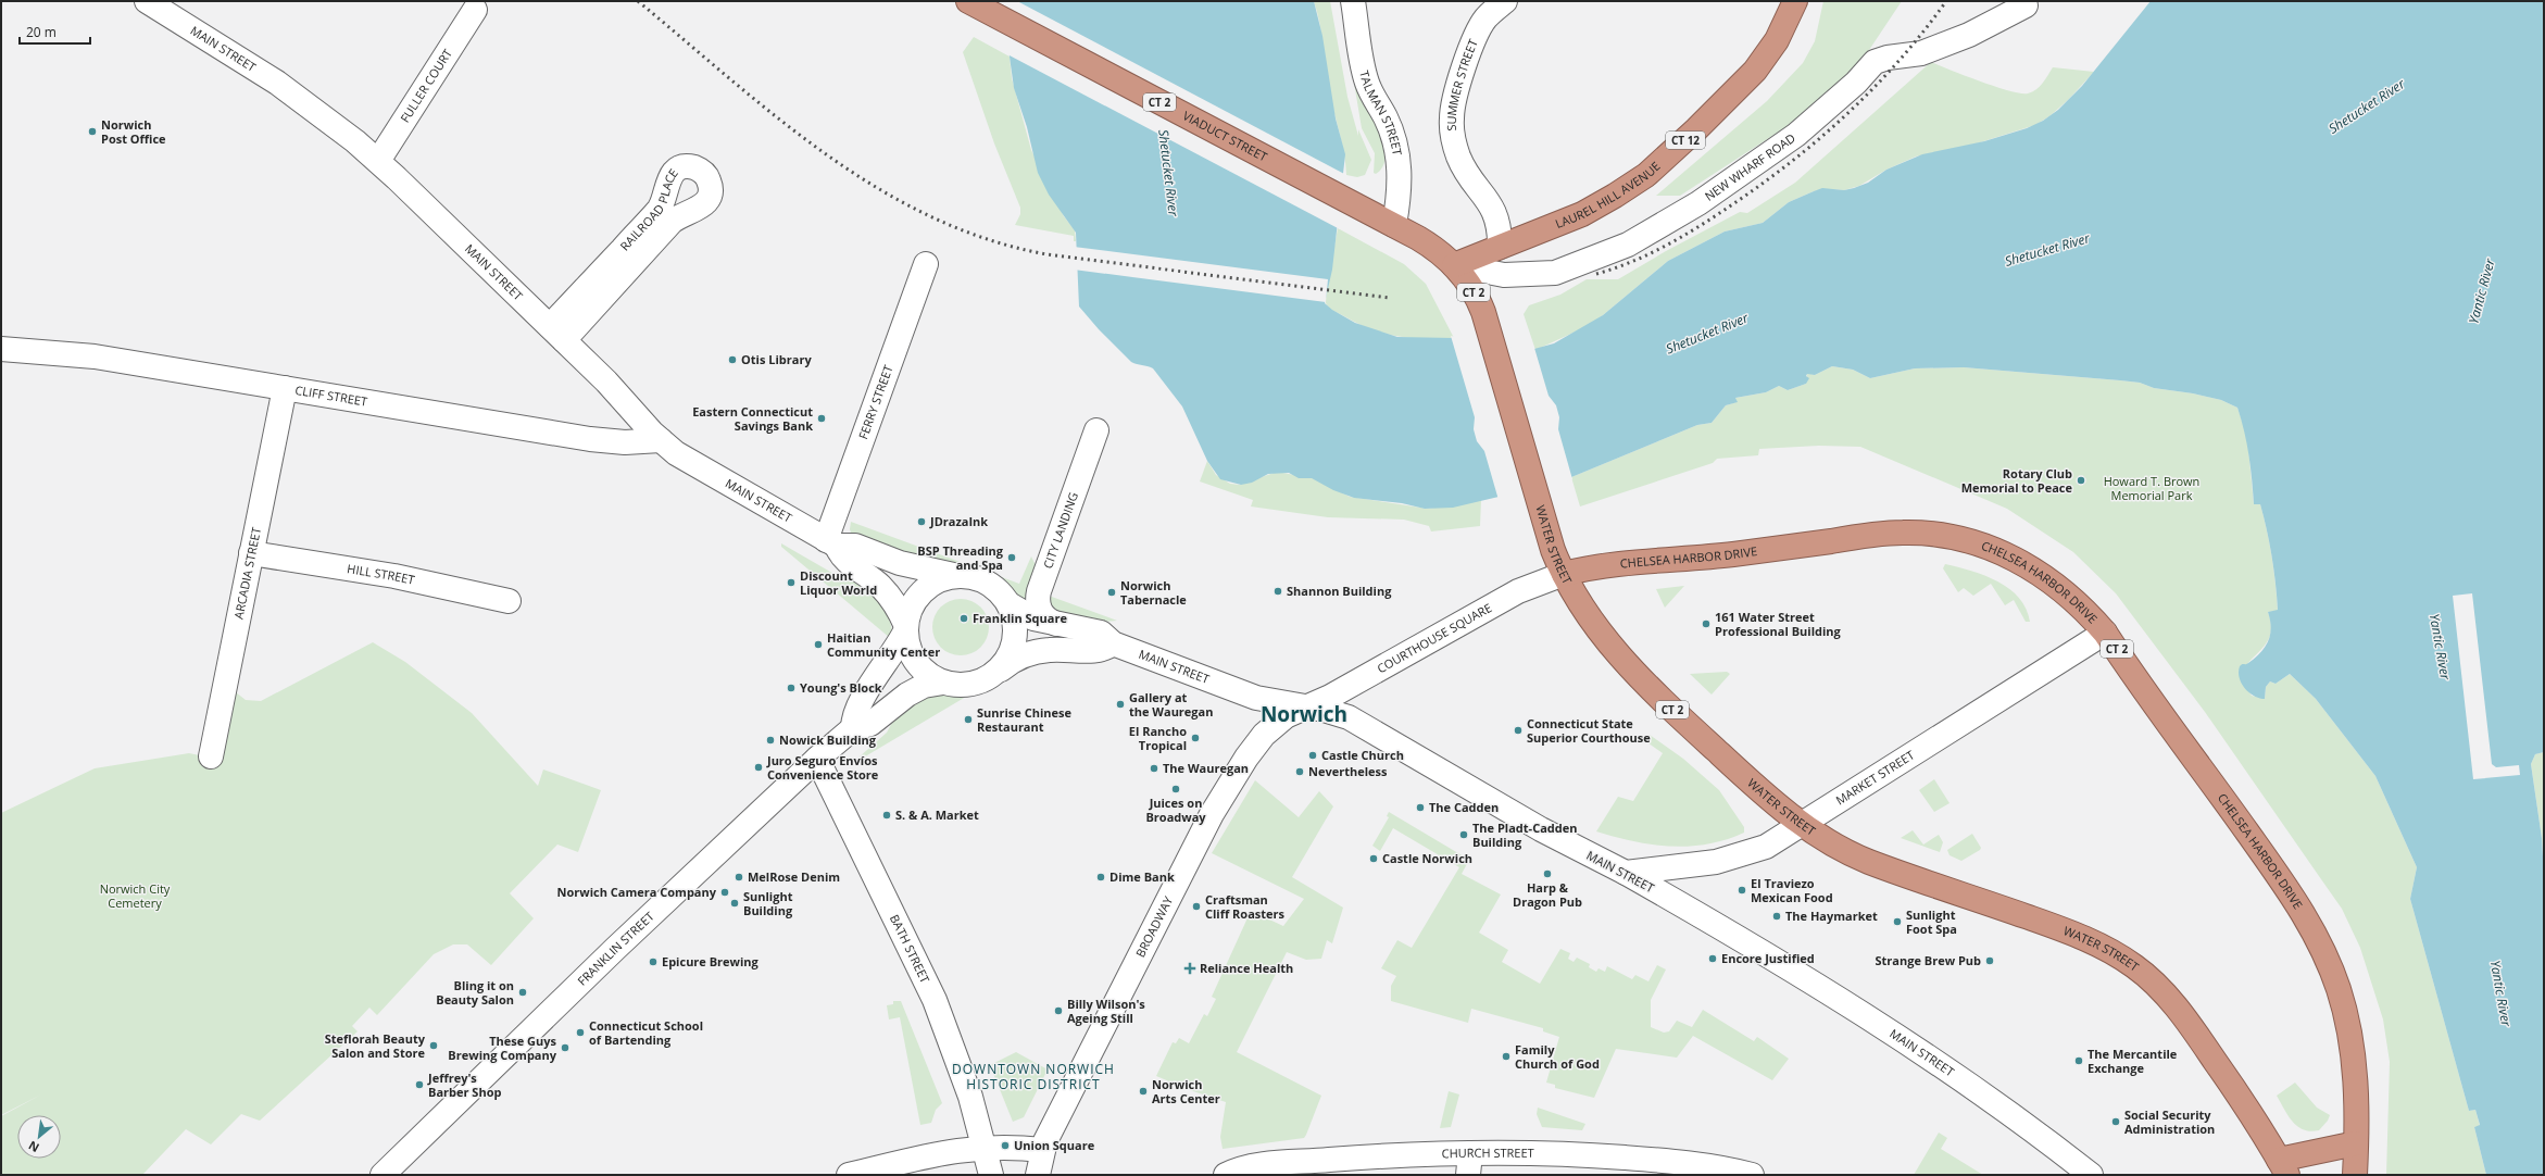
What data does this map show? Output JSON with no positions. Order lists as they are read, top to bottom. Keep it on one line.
{"streets":{"highway":["CT 2","VIADUCT STREET","CT 12","LAUREL HILL AVENUE","WATER STREET","CHELSEA HARBOR DRIVE"],"street":["MAIN STREET","FULLER COURT","SUMMER STREET","TALMAN STREET","NEW WHARF ROAD","RAILROAD PLACE","CLIFF STREET","FERRY STREET","CITY LANDING","ARCADIA STREET","HILL STREET","COURTHOUSE SQUARE","MARKET STREET","BROADWAY","FRANKLIN STREET","BATH STREET","CHURCH STREET"]},"crossings":[["MAIN STREET","FULLER COURT"],["MAIN STREET","RAILROAD PLACE"],["MAIN STREET","CLIFF STREET"],["MAIN STREET","FERRY STREET"],["MAIN STREET","CITY LANDING"],["MAIN STREET","COURTHOUSE SQUARE"],["MAIN STREET","MARKET STREET"],["MAIN STREET","BROADWAY"],["MAIN STREET","FRANKLIN STREET"],["SUMMER STREET","LAUREL HILL AVENUE"],["TALMAN STREET","VIADUCT STREET"],["VIADUCT STREET","NEW WHARF ROAD"],["VIADUCT STREET","LAUREL HILL AVENUE"],["VIADUCT STREET","WATER STREET"],["NEW WHARF ROAD","LAUREL HILL AVENUE"],["NEW WHARF ROAD","WATER STREET"],["LAUREL HILL AVENUE","WATER STREET"],["CLIFF STREET","ARCADIA STREET"],["WATER STREET","CHELSEA HARBOR DRIVE"],["WATER STREET","COURTHOUSE SQUARE"],["WATER STREET","MARKET STREET"],["CHELSEA HARBOR DRIVE","COURTHOUSE SQUARE"],["CHELSEA HARBOR DRIVE","MARKET STREET"],["ARCADIA STREET","HILL STREET"],["COURTHOUSE SQUARE","BROADWAY"],["FRANKLIN STREET","BATH STREET"]],"districts":["Norwich","DOWNTOWN NORWICH HISTORIC DISTRICT"],"water":["Shetucket River","Yantic River"],"parks":["Howard T. Brown Memorial Park","Norwich City Cemetery"],"places":{"other":["Norwich Post Office","Otis Library","Eastern Connecticut Savings Bank","Rotary Club Memorial to Peace","JDrazaInk","BSP Threading and Spa","Discount Liquor World","Shannon Building","Norwich Tabernacle","Franklin Square","161 Water Street Professional Building","Haitian Community Center","Young's Block","Gallery at the Wauregan","Sunrise Chinese Restaurant","Connecticut State Superior Courthouse","El Rancho Tropical","Nowick Building","Castle Church","Juro Seguro Envíos Convenience Store","The Wauregan","Nevertheless","Juices on Broadway","The Cadden","S. & A. Market","The Pladt-Cadden Building","Castle Norwich","Harp & Dragon Pub","MelRose Denim","Dime Bank","El Traviezo Mexican Food","Norwich Camera Company","Sunlight Building","Craftsman Cliff Roasters","The Haymarket","Sunlight Foot Spa","Encore Justified","Strange Brew Pub","Epicure Brewing","Bling it on Beauty Salon","Billy Wilson's Ageing Still","Connecticut School of Bartending","Steflorah Beauty Salon and Store","These Guys Brewing Company","Family Church of God","The Mercantile Exchange","Jeffrey's Barber Shop","Norwich Arts Center","Social Security Administration","Union Square"],"health":["Reliance Health"]},"scale_bar":"20 m","north":"bottom left"}
